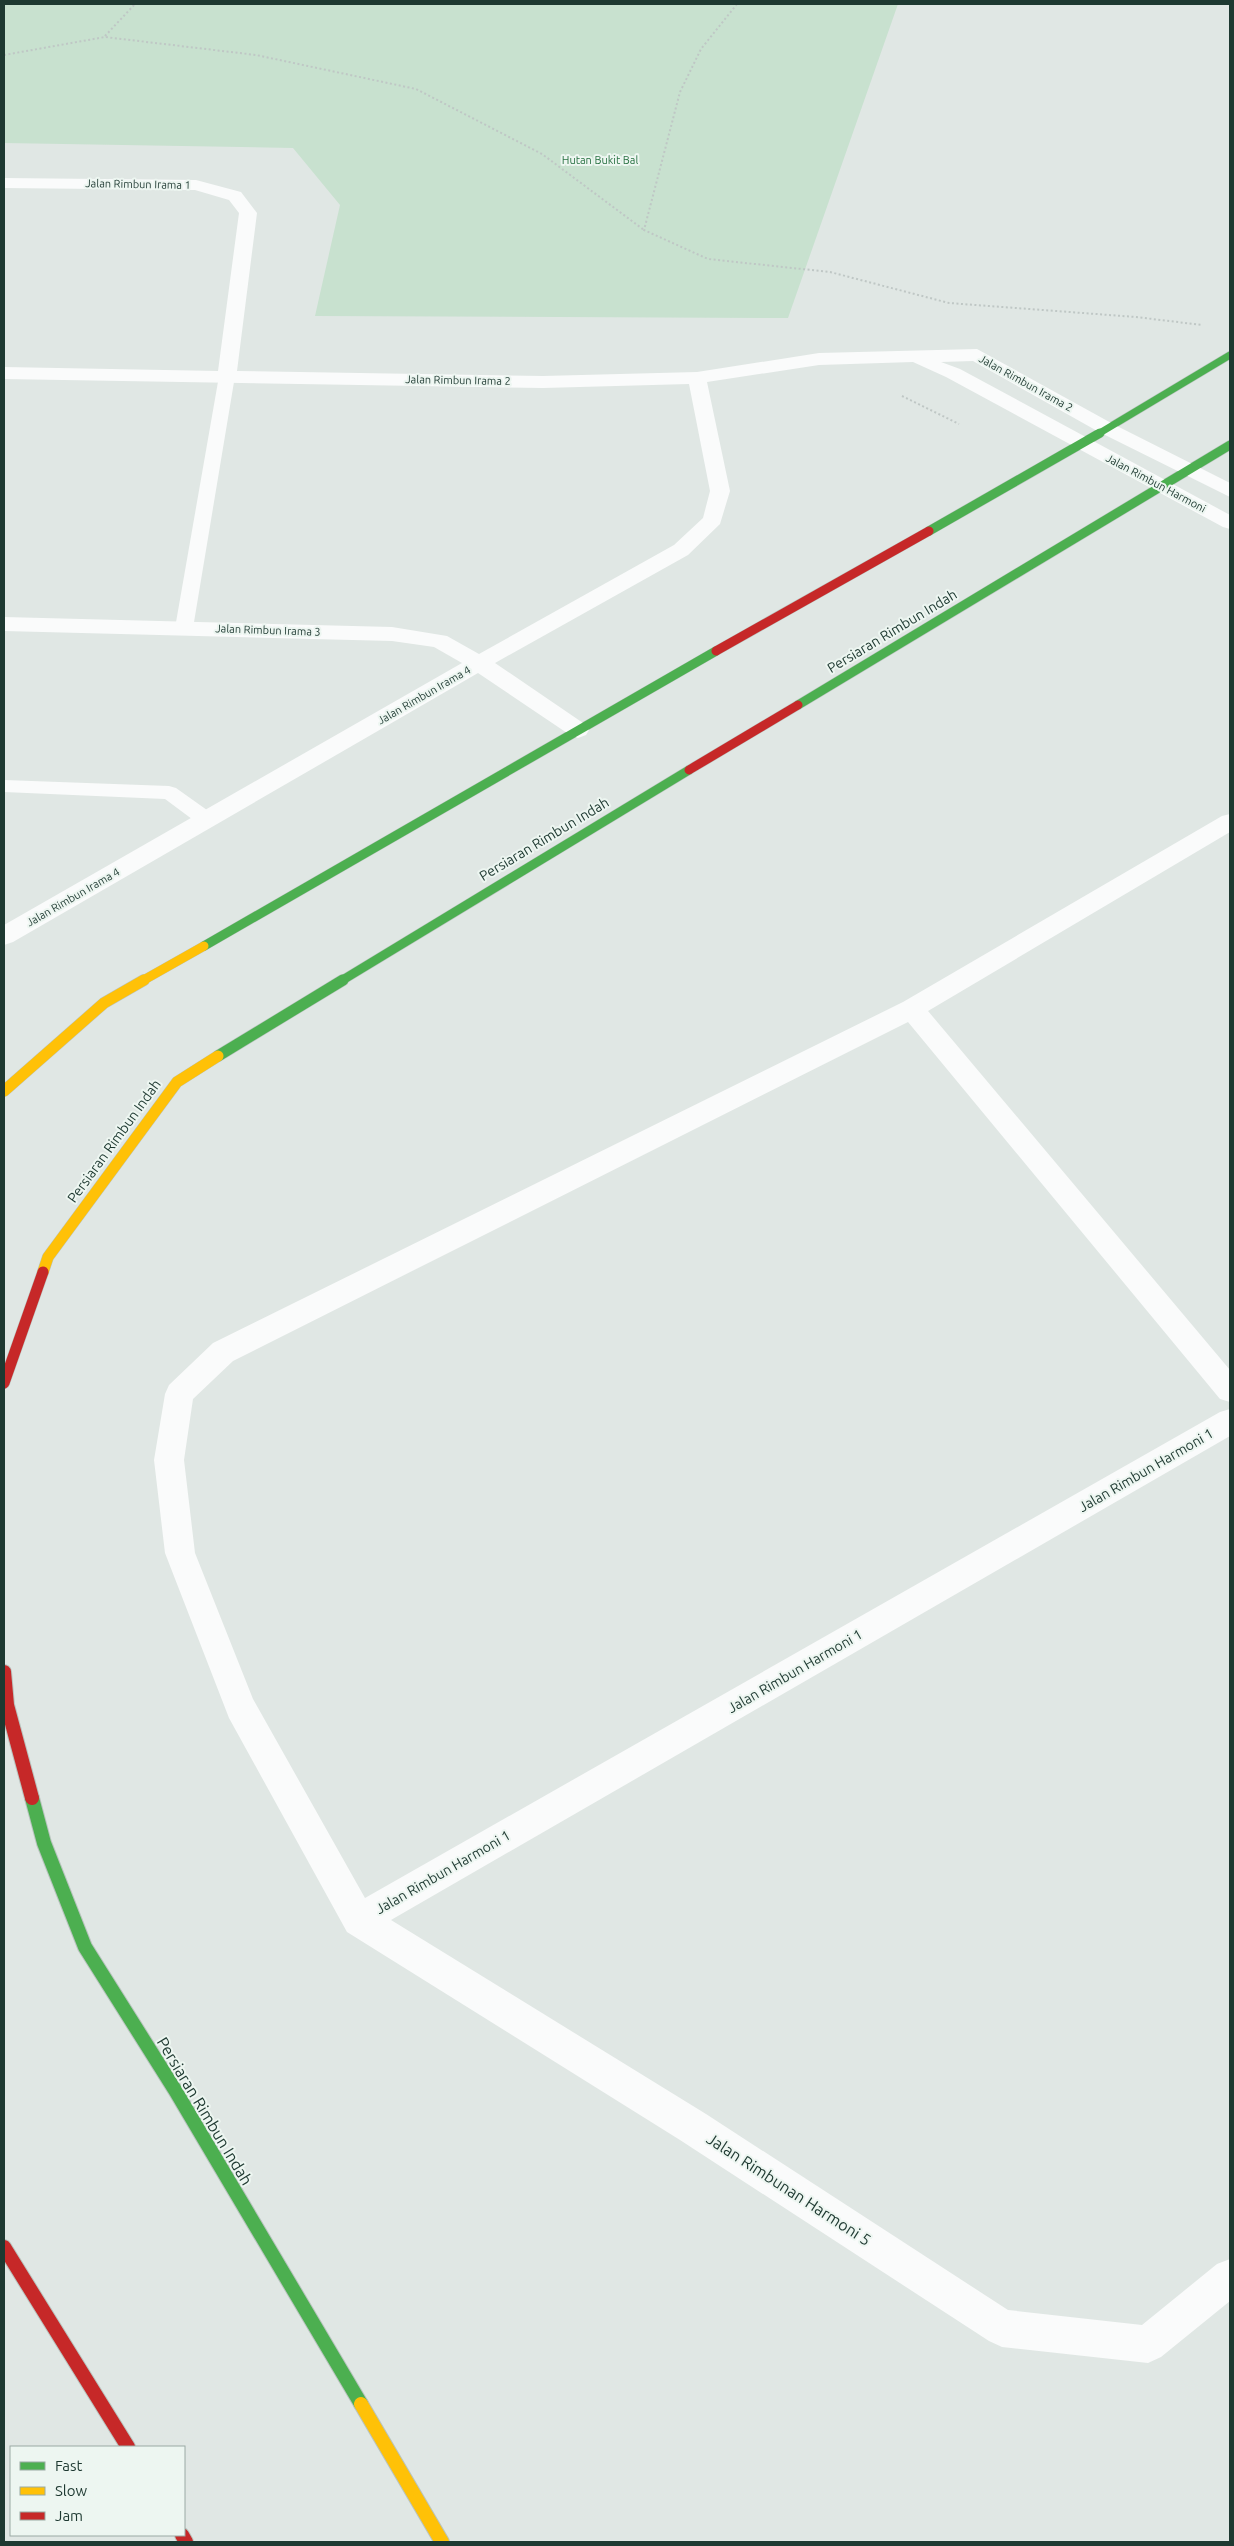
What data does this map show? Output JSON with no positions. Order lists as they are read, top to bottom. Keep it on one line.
{"streets":{"street":["Jalan Rimbun Irama 1","Jalan Rimbun Irama 2","Jalan Rimbun Harmoni","Jalan Rimbun Irama 3","Persiaran Rimbun Indah","Jalan Rimbun Irama 4","Jalan Rimbun Harmoni 1","Jalan Rimbunan Harmoni 5"]},"crossings":[["Jalan Rimbun Irama 1","Jalan Rimbun Irama 2"],["Jalan Rimbun Irama 2","Jalan Rimbun Harmoni"],["Jalan Rimbun Irama 2","Jalan Rimbun Irama 4"],["Jalan Rimbun Harmoni","Persiaran Rimbun Indah"],["Jalan Rimbun Irama 3","Jalan Rimbun Irama 4"],["Jalan Rimbun Harmoni 1","Jalan Rimbunan Harmoni 5"]],"parks":["Hutan Bukit Bal"],"legend":["Fast","Slow","Jam"]}
